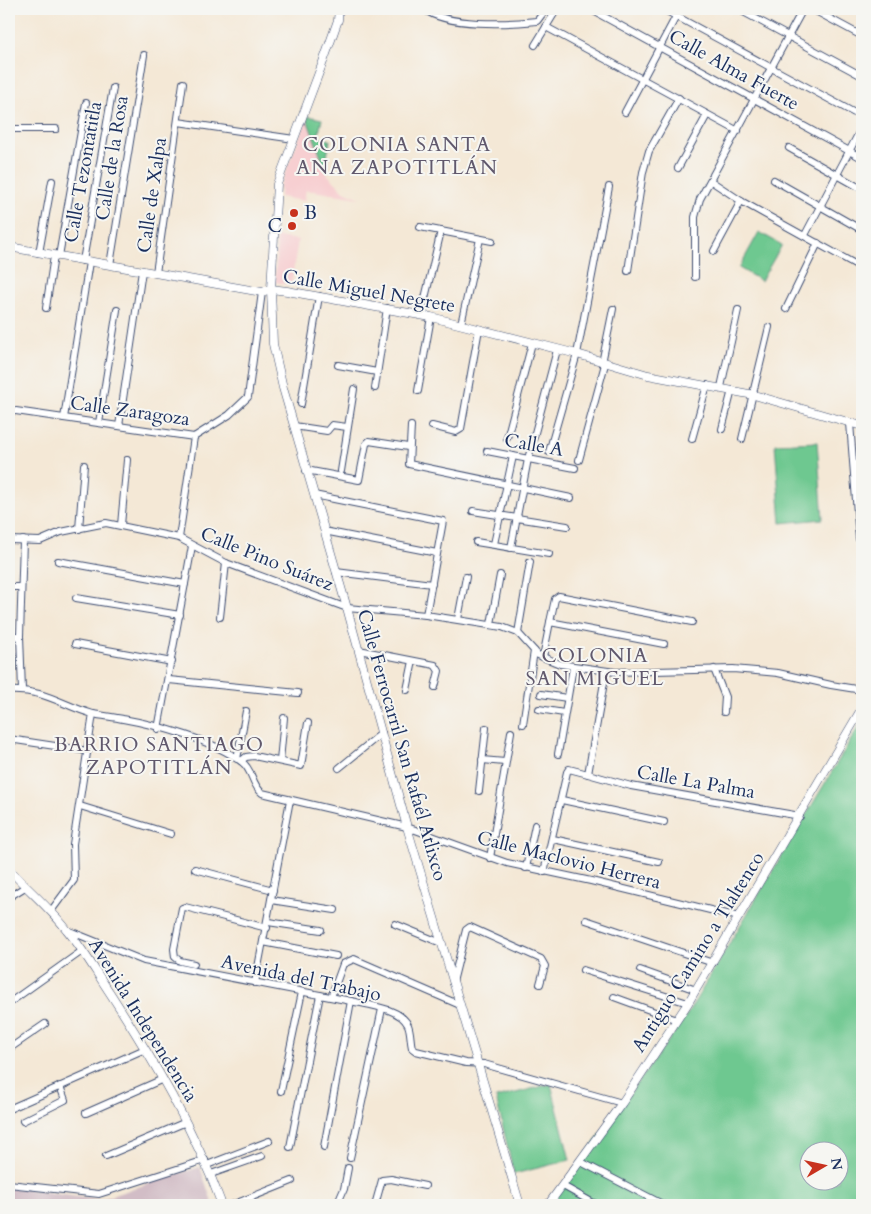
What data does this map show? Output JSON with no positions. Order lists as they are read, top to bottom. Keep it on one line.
{"streets":{"street":["Calle Alma Fuerte","Calle de la Rosa","Calle Tezontatitla","Calle de Xalpa","Calle Miguel Negrete","Calle Zaragoza","Calle A","Calle Pino Suárez","Calle Ferrocarril San Rafaél Atlixco","Calle La Palma","Calle Maclovio Herrera","Antiguo Camino a Tlaltenco","Avenida del Trabajo","Avenida Independencia"]},"crossings":[["Calle de la Rosa","Calle Miguel Negrete"],["Calle Tezontatitla","Calle Miguel Negrete"],["Calle Tezontatitla","Calle Zaragoza"],["Calle de Xalpa","Calle Miguel Negrete"],["Calle Miguel Negrete","Calle Zaragoza"],["Calle Miguel Negrete","Calle Ferrocarril San Rafaél Atlixco"],["Calle Pino Suárez","Calle Ferrocarril San Rafaél Atlixco"],["Calle Ferrocarril San Rafaél Atlixco","Calle Maclovio Herrera"],["Calle Ferrocarril San Rafaél Atlixco","Avenida del Trabajo"],["Calle La Palma","Antiguo Camino a Tlaltenco"],["Calle Maclovio Herrera","Antiguo Camino a Tlaltenco"],["Antiguo Camino a Tlaltenco","Avenida del Trabajo"],["Avenida del Trabajo","Avenida Independencia"]],"districts":["COLONIA SANTA ANA ZAPOTITLÁN","COLONIA SAN MIGUEL","BARRIO SANTIAGO ZAPOTITLÁN"],"places":["B","C"],"north":"right"}
